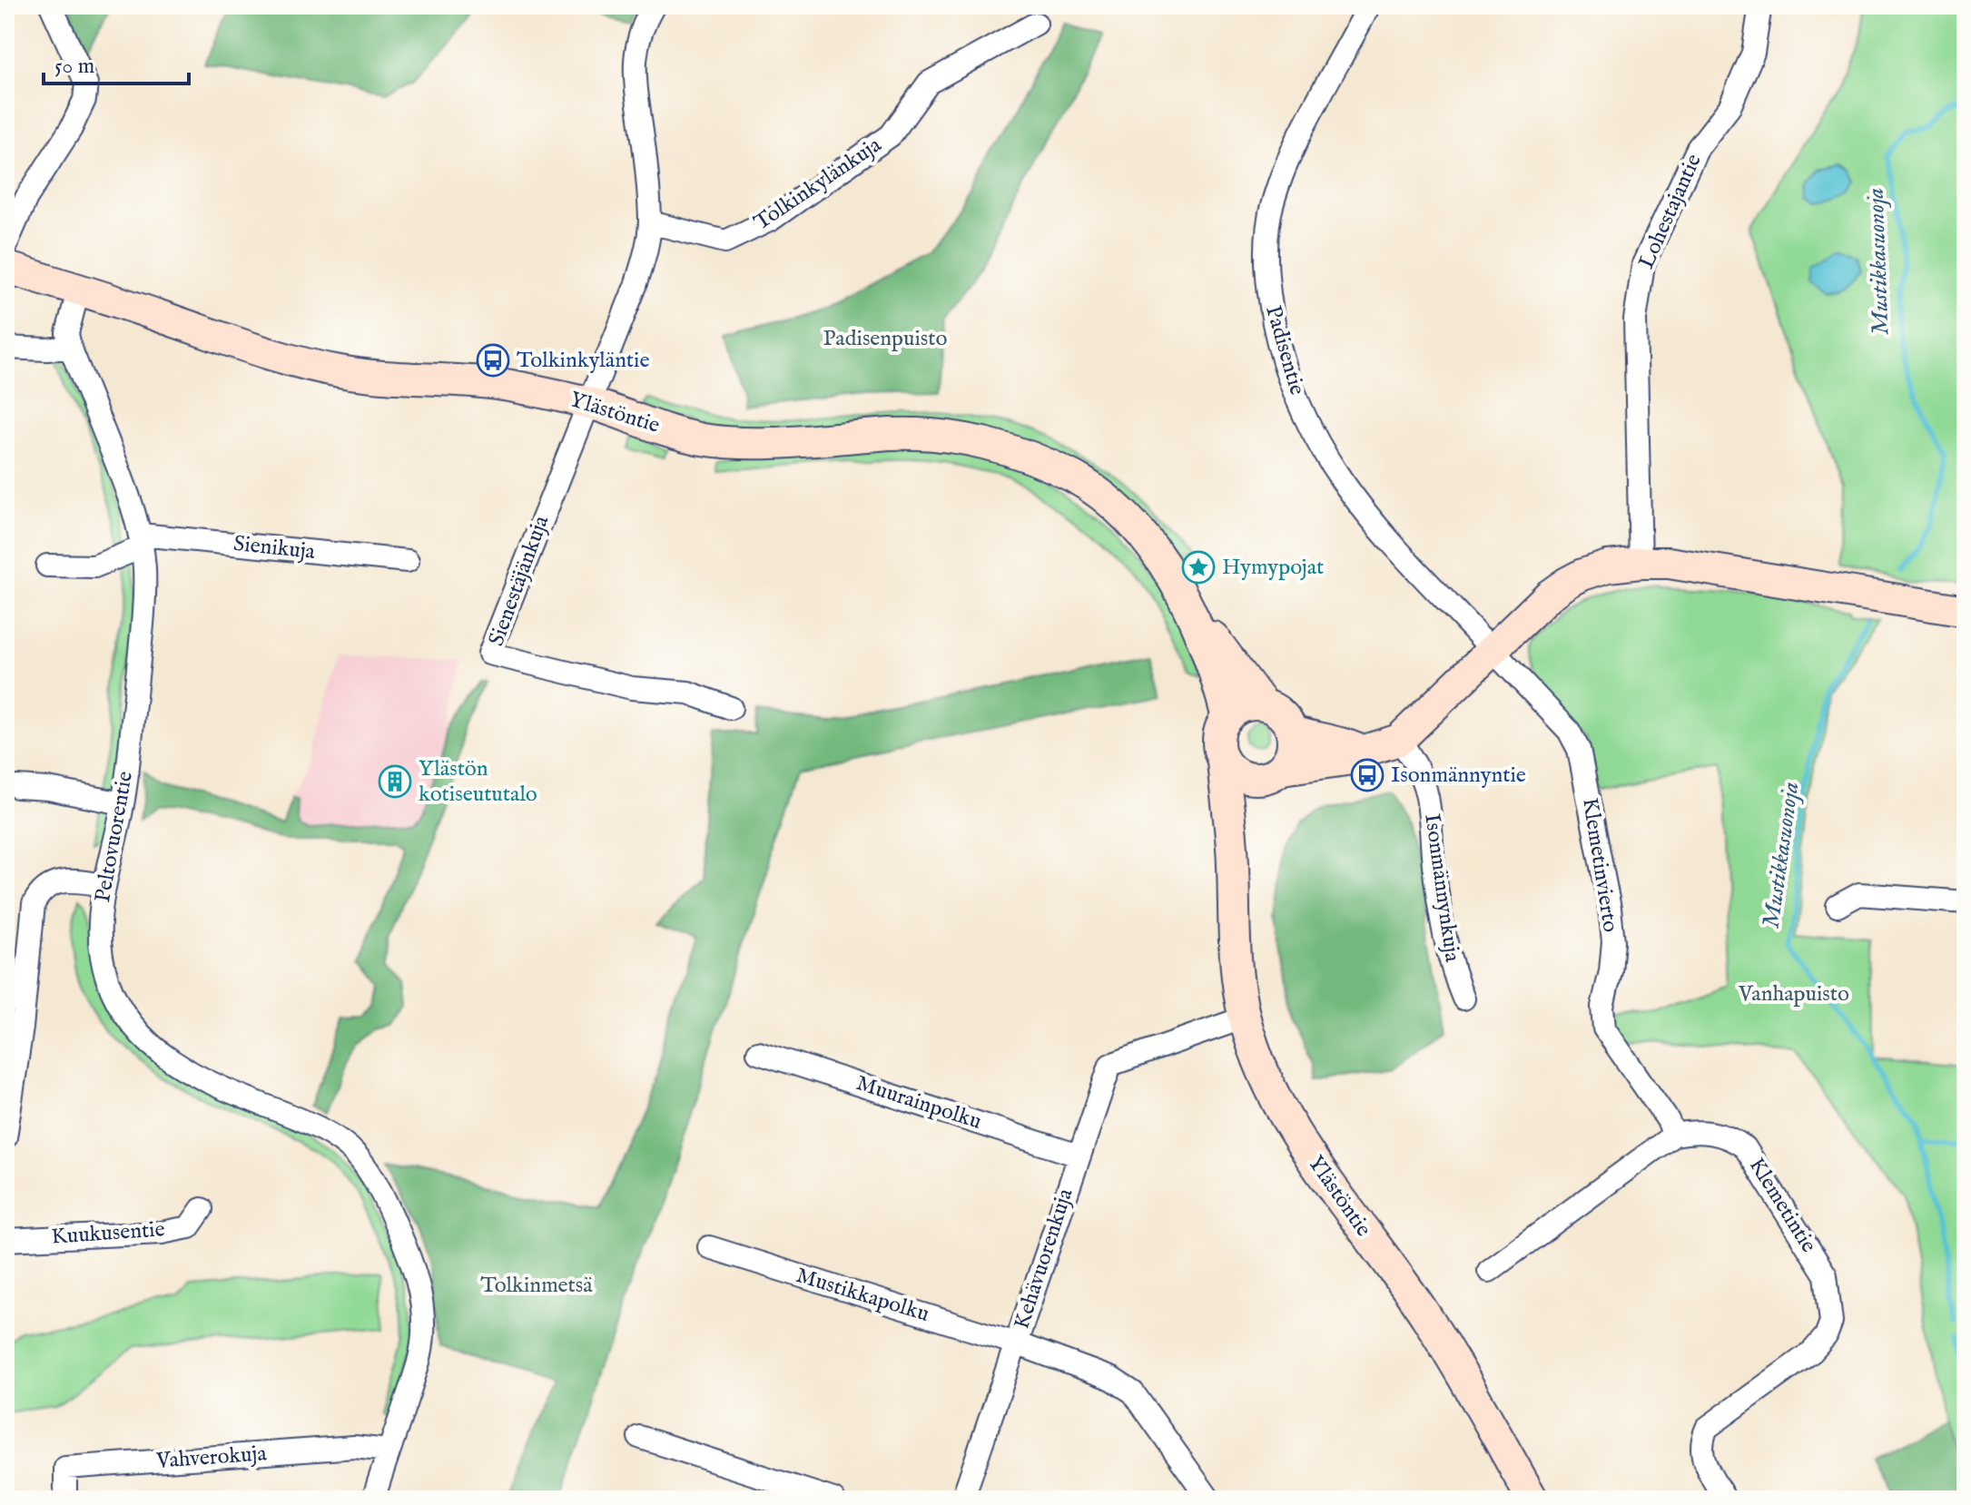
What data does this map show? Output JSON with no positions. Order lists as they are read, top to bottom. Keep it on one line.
{"streets":{"main road":["Ylästöntie"],"street":["Tolkinkylänkuja","Lohestajantie","Padisentie","Sienikuja","Sienestäjänkuja","Peltovuorentie","Klemetinvierto","Isonmännynkuja","Muurainpolku","Klemetintie","Kuukusentie","Kehävuorenkuja","Mustikkapolku","Vahverokuja"]},"crossings":[["Padisentie","Klemetinvierto"],["Ylästöntie","Sienestäjänkuja"],["Ylästöntie","Peltovuorentie"],["Ylästöntie","Kehävuorenkuja"],["Sienikuja","Peltovuorentie"],["Peltovuorentie","Vahverokuja"],["Klemetinvierto","Klemetintie"],["Muurainpolku","Kehävuorenkuja"],["Kehävuorenkuja","Mustikkapolku"]],"water":["Mustikkasuonoja"],"parks":["Padisenpuisto","Vanhapuisto","Tolkinmetsä"],"places":{"bus stop":["Tolkinkyläntie","Isonmännyntie"],"place":["Hymypojat"],"building":["Ylästön kotiseututalo"]},"scale_bar":"50 m"}
